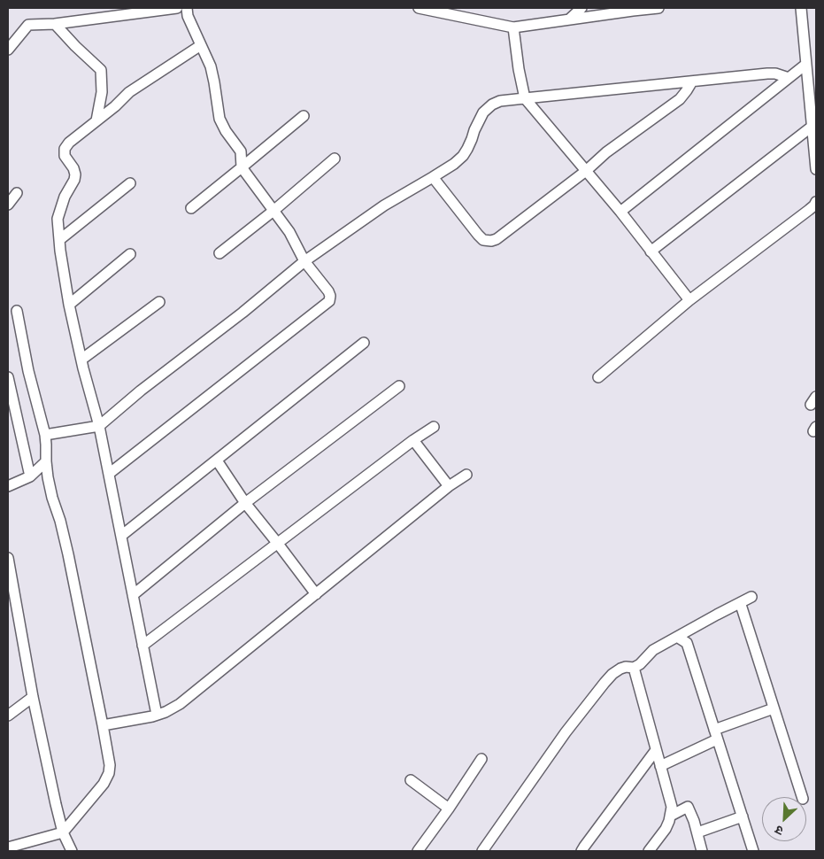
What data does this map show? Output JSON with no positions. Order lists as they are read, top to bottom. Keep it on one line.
{"north":"bottom left"}
